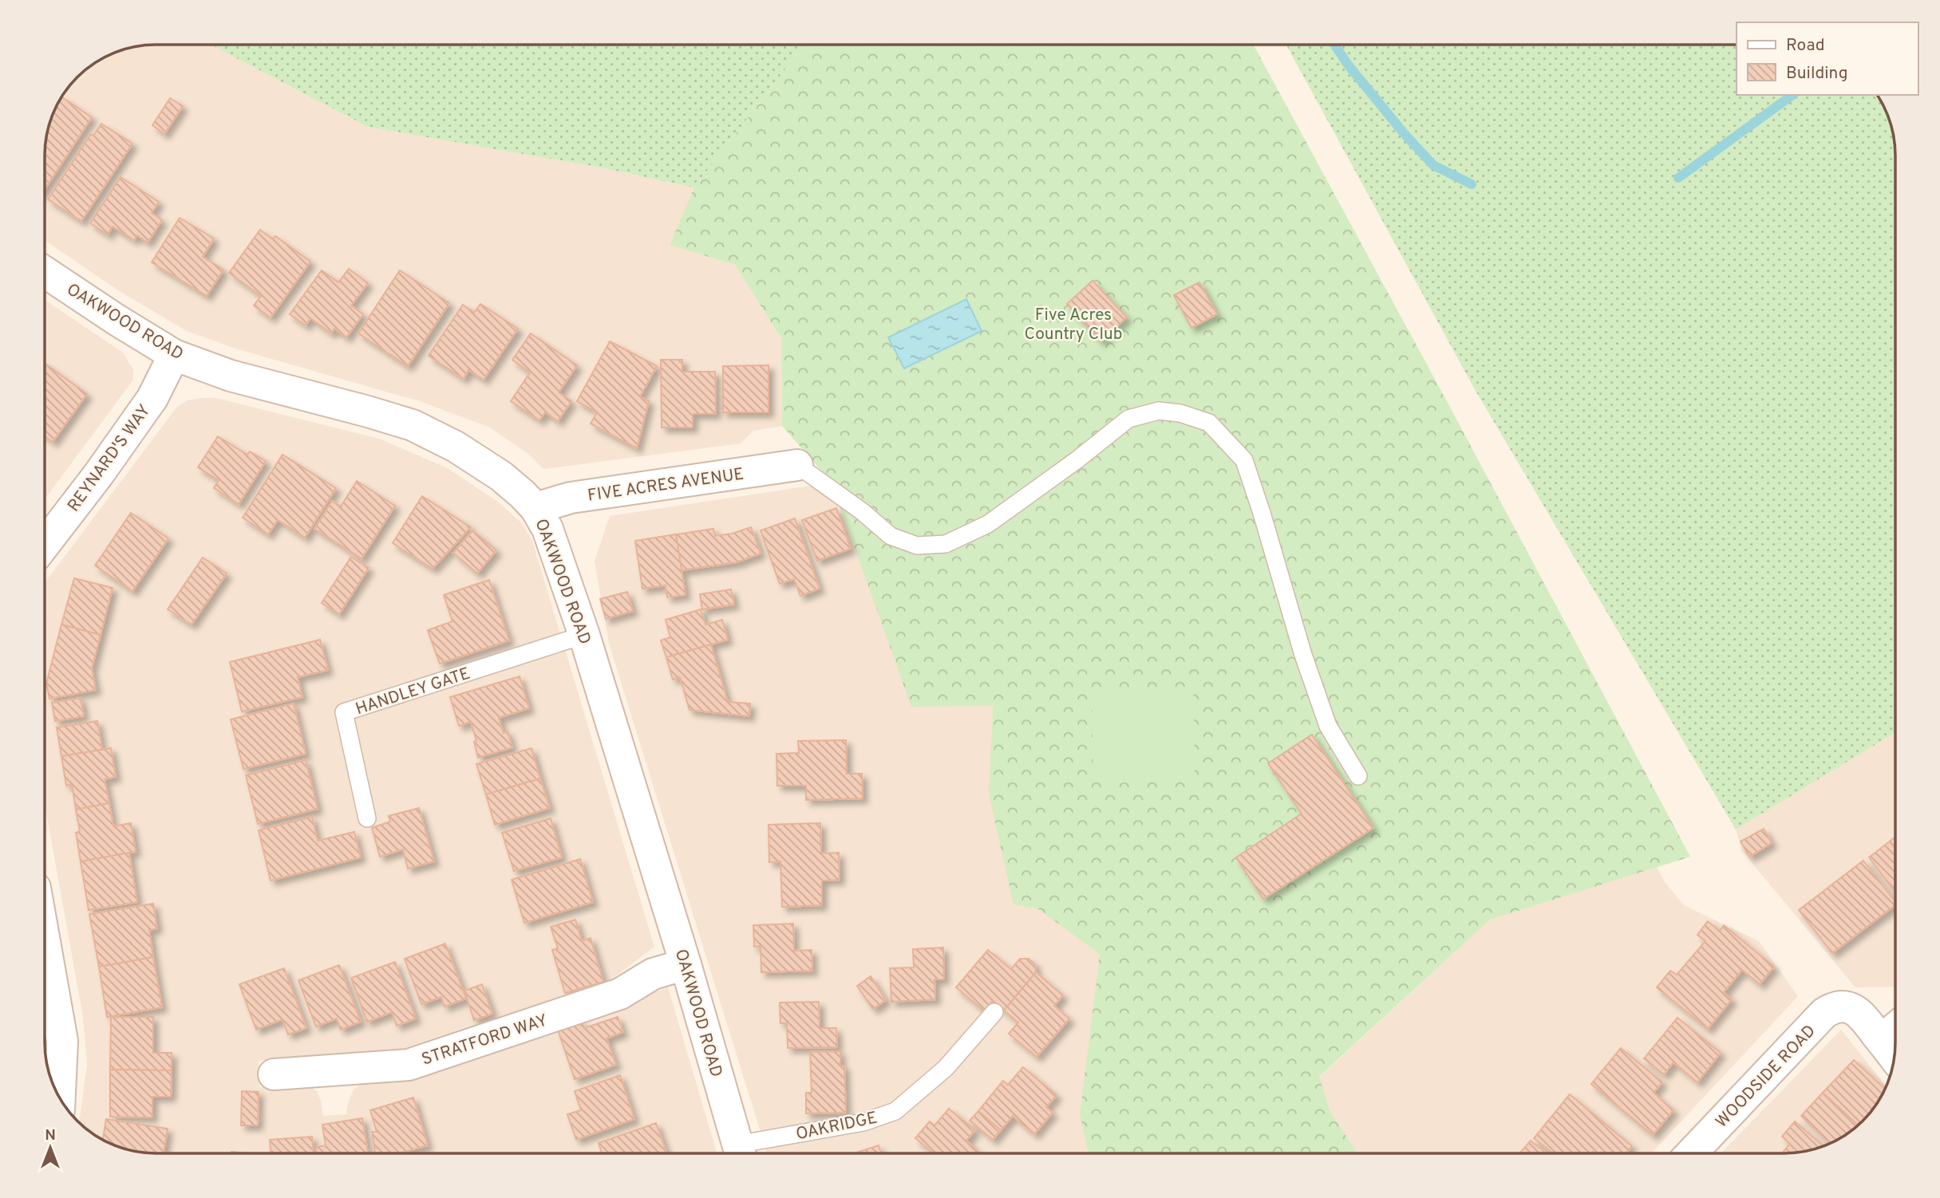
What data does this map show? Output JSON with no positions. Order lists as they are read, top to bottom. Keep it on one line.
{"streets":{"street":["OAKWOOD ROAD","REYNARD'S WAY","FIVE ACRES AVENUE","STRATFORD WAY","WOODSIDE ROAD"],"lane":["HANDLEY GATE","OAKRIDGE"]},"crossings":[["OAKWOOD ROAD","REYNARD'S WAY"],["OAKWOOD ROAD","FIVE ACRES AVENUE"],["OAKWOOD ROAD","HANDLEY GATE"],["OAKWOOD ROAD","STRATFORD WAY"]],"parks":["Five Acres Country Club"],"legend":["Road","Building"],"north":"top"}
